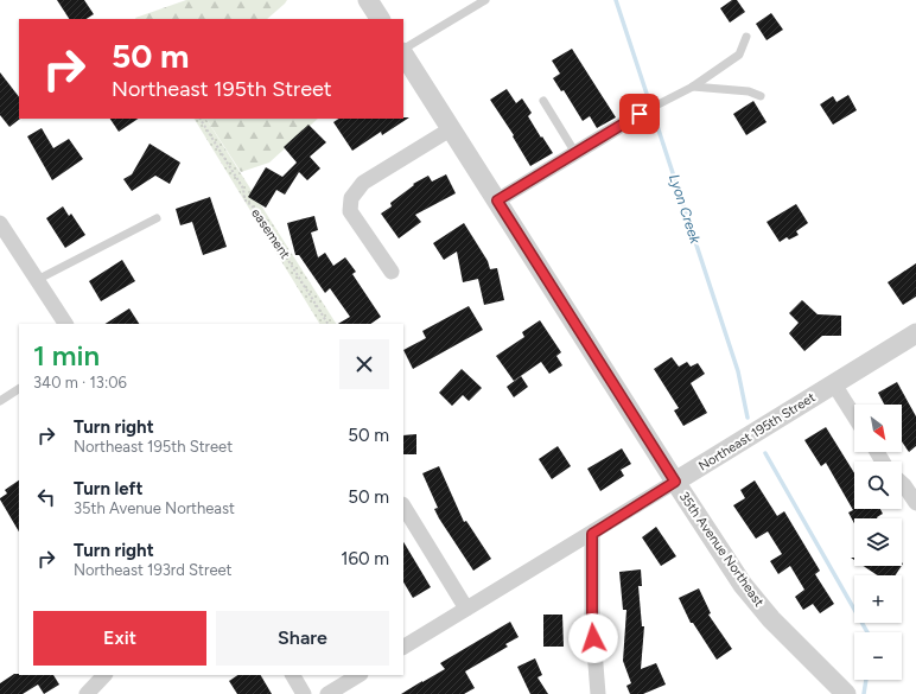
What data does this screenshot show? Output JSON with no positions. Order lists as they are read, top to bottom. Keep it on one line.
{"streets":{"street":["Northeast 195th Street","35th Avenue Northeast"],"path":["easement"]},"crossings":[["Northeast 195th Street","35th Avenue Northeast"]],"water":["Lyon Creek"],"north":"bottom right","page":{"turn":["50 m","Northeast 195th Street"],"heading":["1 min","340 m · 13:06"],"map_buttons":["+","−"],"list":[{"name":"Turn right","note":"Northeast 195th Street","value":"50 m"},{"name":"Turn left","note":"35th Avenue Northeast","value":"50 m"},{"name":"Turn right","note":"Northeast 193rd Street","value":"160 m"}],"buttons":["Exit","Share"]}}
